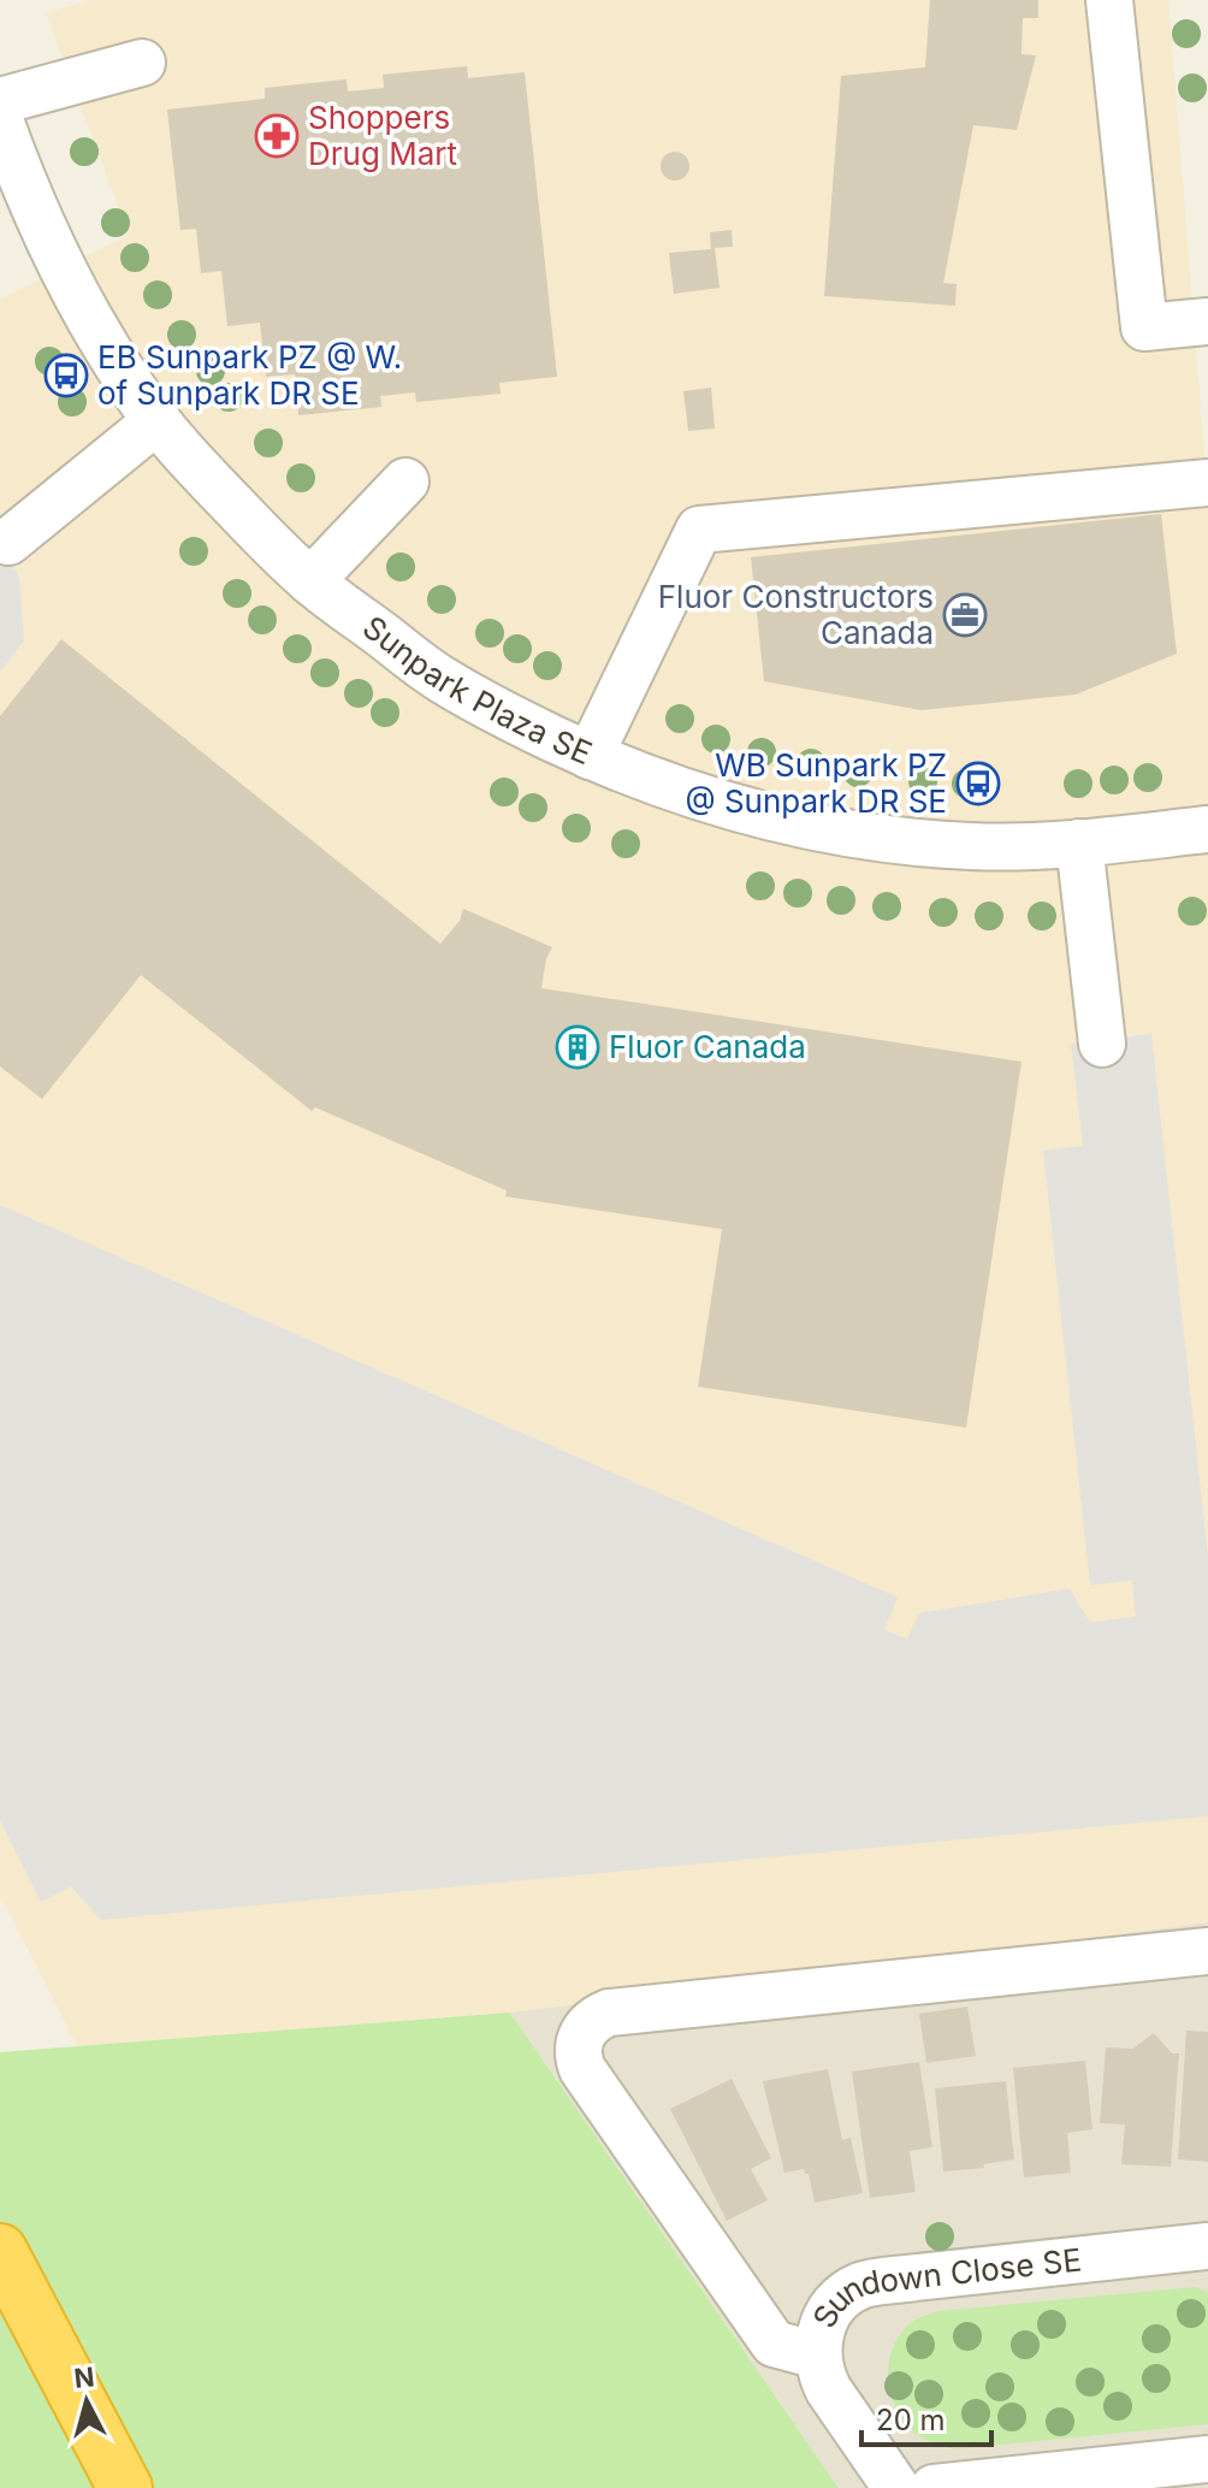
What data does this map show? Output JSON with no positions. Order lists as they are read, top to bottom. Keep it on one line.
{"streets":{"street":["Sunpark Plaza SE","Sundown Close SE"]},"places":{"pharmacy":["Shoppers Drug Mart"],"bus stop":["EB Sunpark PZ @ W. of Sunpark DR SE","WB Sunpark PZ @ Sunpark DR SE"],"office":["Fluor Constructors Canada"],"building":["Fluor Canada"]},"scale_bar":"20 m","north":"top"}
